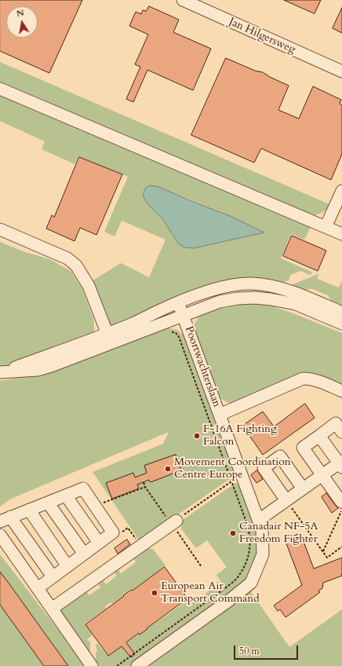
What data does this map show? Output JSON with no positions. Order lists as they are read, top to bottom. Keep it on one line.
{"streets":{"street":["Jan Hilgersweg","Poortwachterslaan"]},"places":["F-16A Fighting Falcon","Movement Coordination Centre Europe","Canadair NF-5A Freedom Fighter","European Air Transport Command"],"scale_bar":"50 m","north":"top"}
